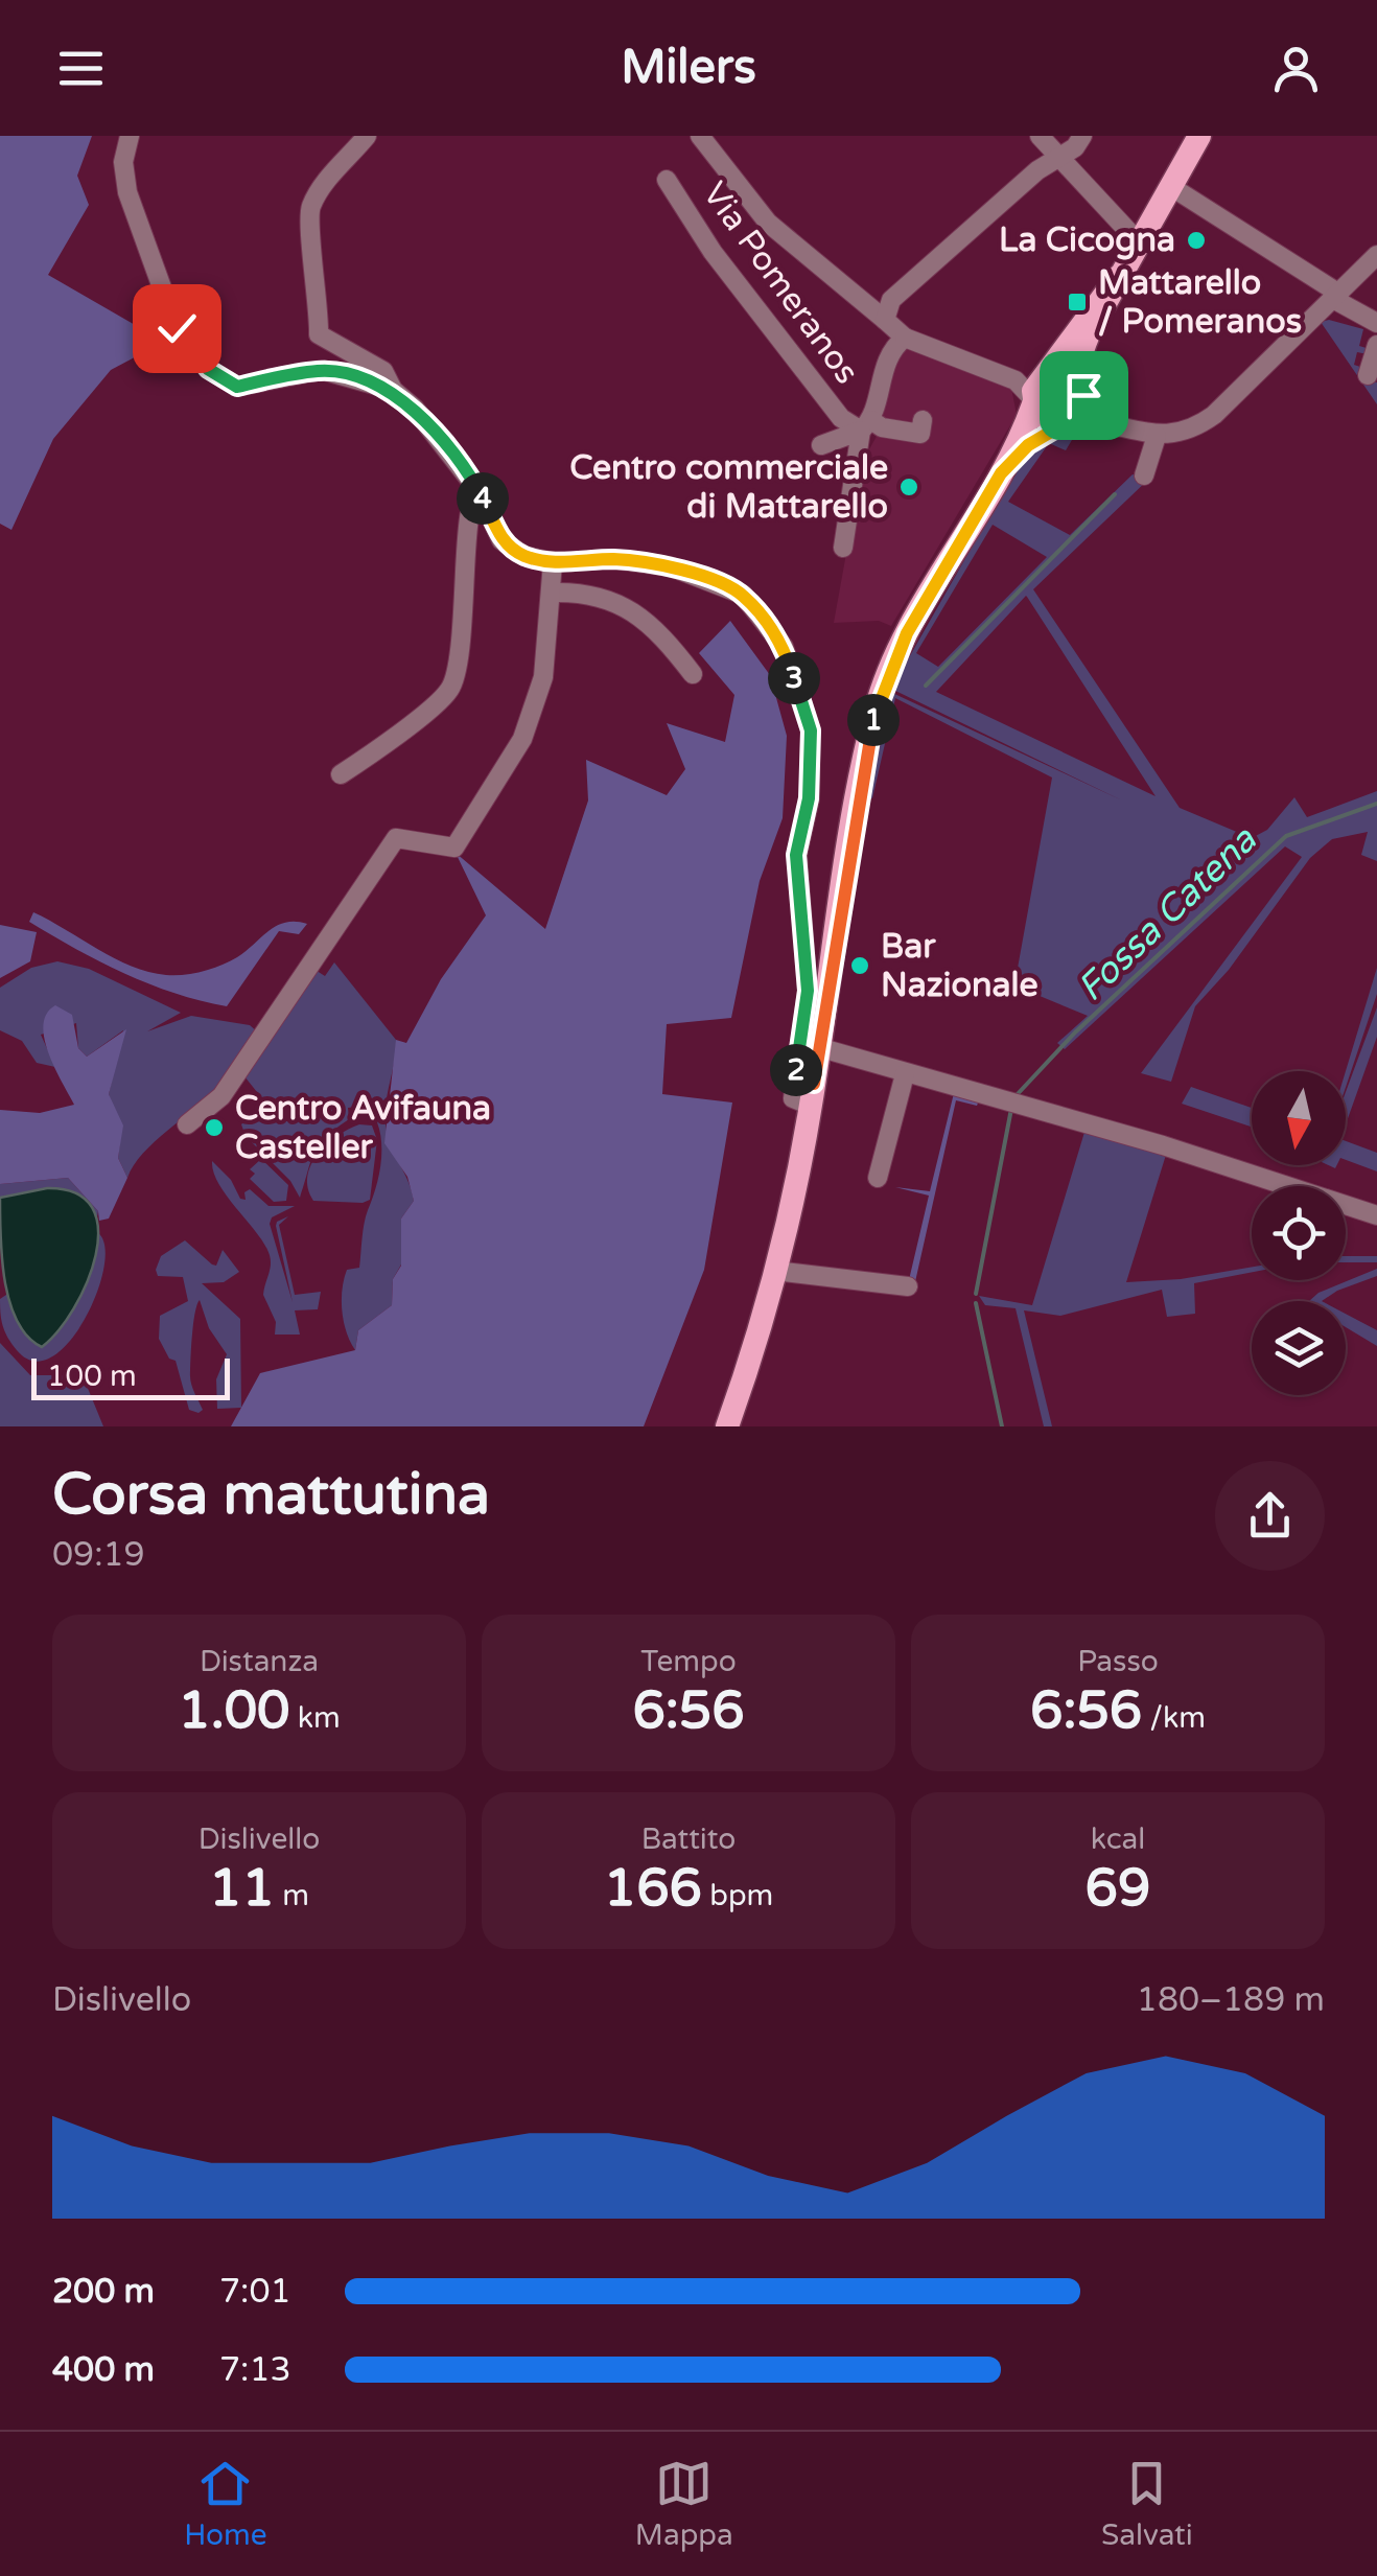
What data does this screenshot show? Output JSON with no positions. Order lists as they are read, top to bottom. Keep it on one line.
{"streets":{"street":["Via Pomeranos"]},"water":["Fossa Catena"],"places":{"other":["La Cicogna","Centro commerciale di Mattarello","Bar Nazionale","Centro Avifauna Casteller"],"transit":["Mattarello / Pomeranos"]},"scale_bar":"100 m","north":"bottom","page":{"header":"Milers","pins":["4","3","1","2"],"scale":"100 m","heading":["Corsa mattutina","09:19"],"stats":[["Distanza","1.00 km"],["Tempo","6:56"],["Passo","6:56 /km"],["Dislivello","11 m"],["Battito","166 bpm"],["kcal","69"]],"chart":["Dislivello","180–189 m"],"list":[{"name":"200 m","note":"7:01"},{"name":"400 m","note":"7:13"}],"tabs":["Home","Mappa","Salvati"]}}
